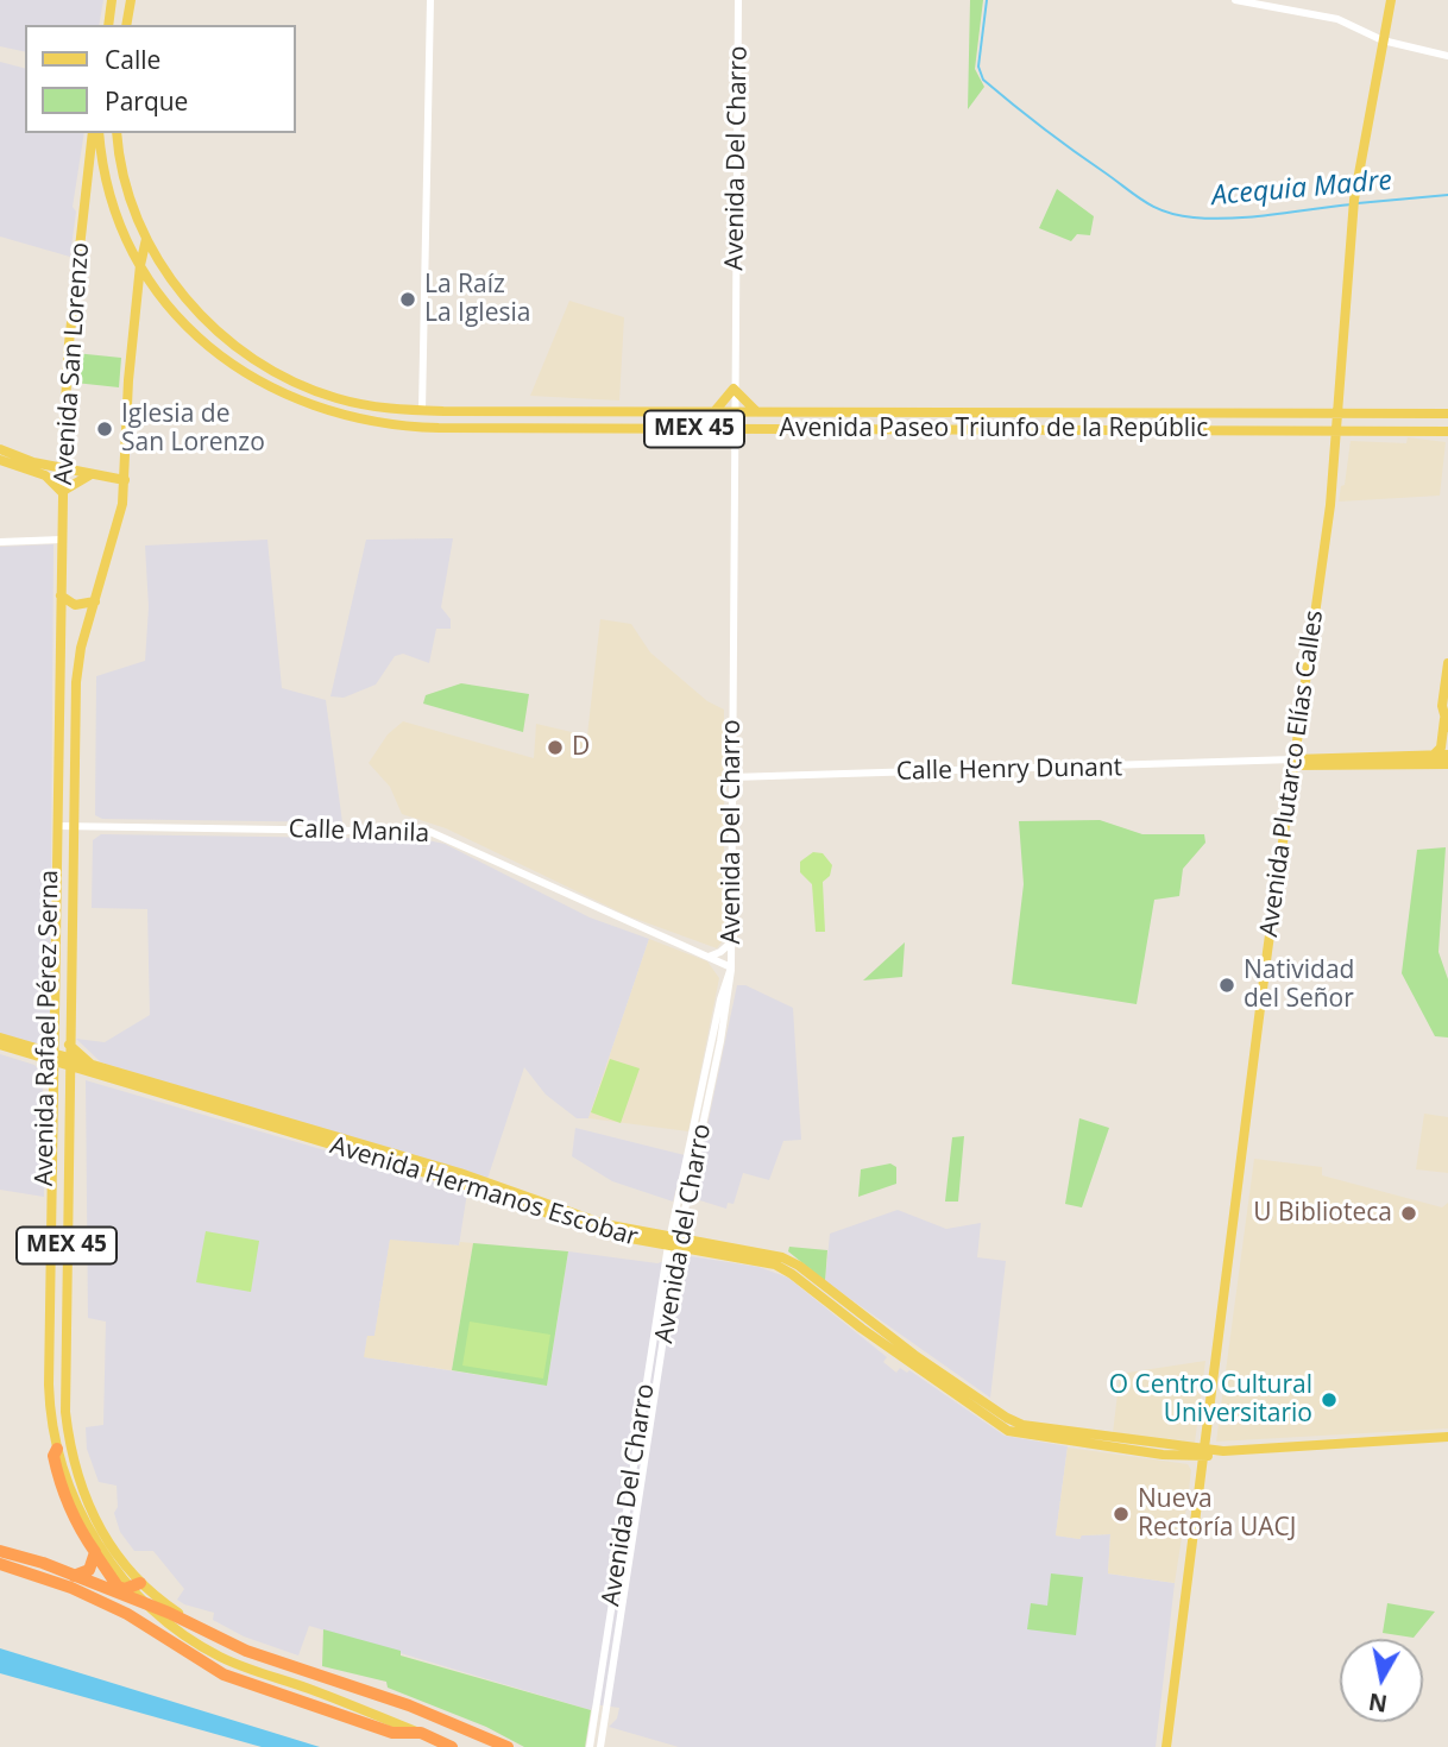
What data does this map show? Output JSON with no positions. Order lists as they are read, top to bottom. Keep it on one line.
{"streets":{"highway":["MEX 45","Avenida Rafael Pérez Serna"],"main road":["Avenida San Lorenzo","Avenida Paseo Triunfo de la Repúblic","Calle Henry Dunant","Avenida Plutarco Elías Calles","Avenida Hermanos Escobar"],"street":["Avenida Del Charro","Calle Manila","Avenida del Charro"]},"crossings":[["Avenida Del Charro","MEX 45"],["Avenida Del Charro","Avenida Paseo Triunfo de la Repúblic"],["Avenida Del Charro","Calle Henry Dunant"],["Avenida Del Charro","Calle Manila"],["Avenida Del Charro","Avenida Hermanos Escobar"],["Avenida Del Charro","Avenida del Charro"],["Avenida San Lorenzo","Avenida Rafael Pérez Serna"],["MEX 45","Avenida Paseo Triunfo de la Repúblic"],["MEX 45","Avenida Plutarco Elías Calles"],["MEX 45","Avenida Rafael Pérez Serna"],["Avenida Paseo Triunfo de la Repúblic","Avenida Plutarco Elías Calles"],["Calle Henry Dunant","Avenida Plutarco Elías Calles"],["Avenida Plutarco Elías Calles","Avenida Hermanos Escobar"],["Calle Manila","Avenida Rafael Pérez Serna"],["Calle Manila","Avenida del Charro"],["Avenida Rafael Pérez Serna","Avenida Hermanos Escobar"],["Avenida Hermanos Escobar","Avenida del Charro"]],"water":["Acequia Madre"],"places":["La Raíz La Iglesia","Iglesia de San Lorenzo","D","Natividad del Señor","U Biblioteca","O Centro Cultural Universitario","Nueva Rectoría UACJ"],"legend":["Calle","Parque"],"north":"bottom"}
